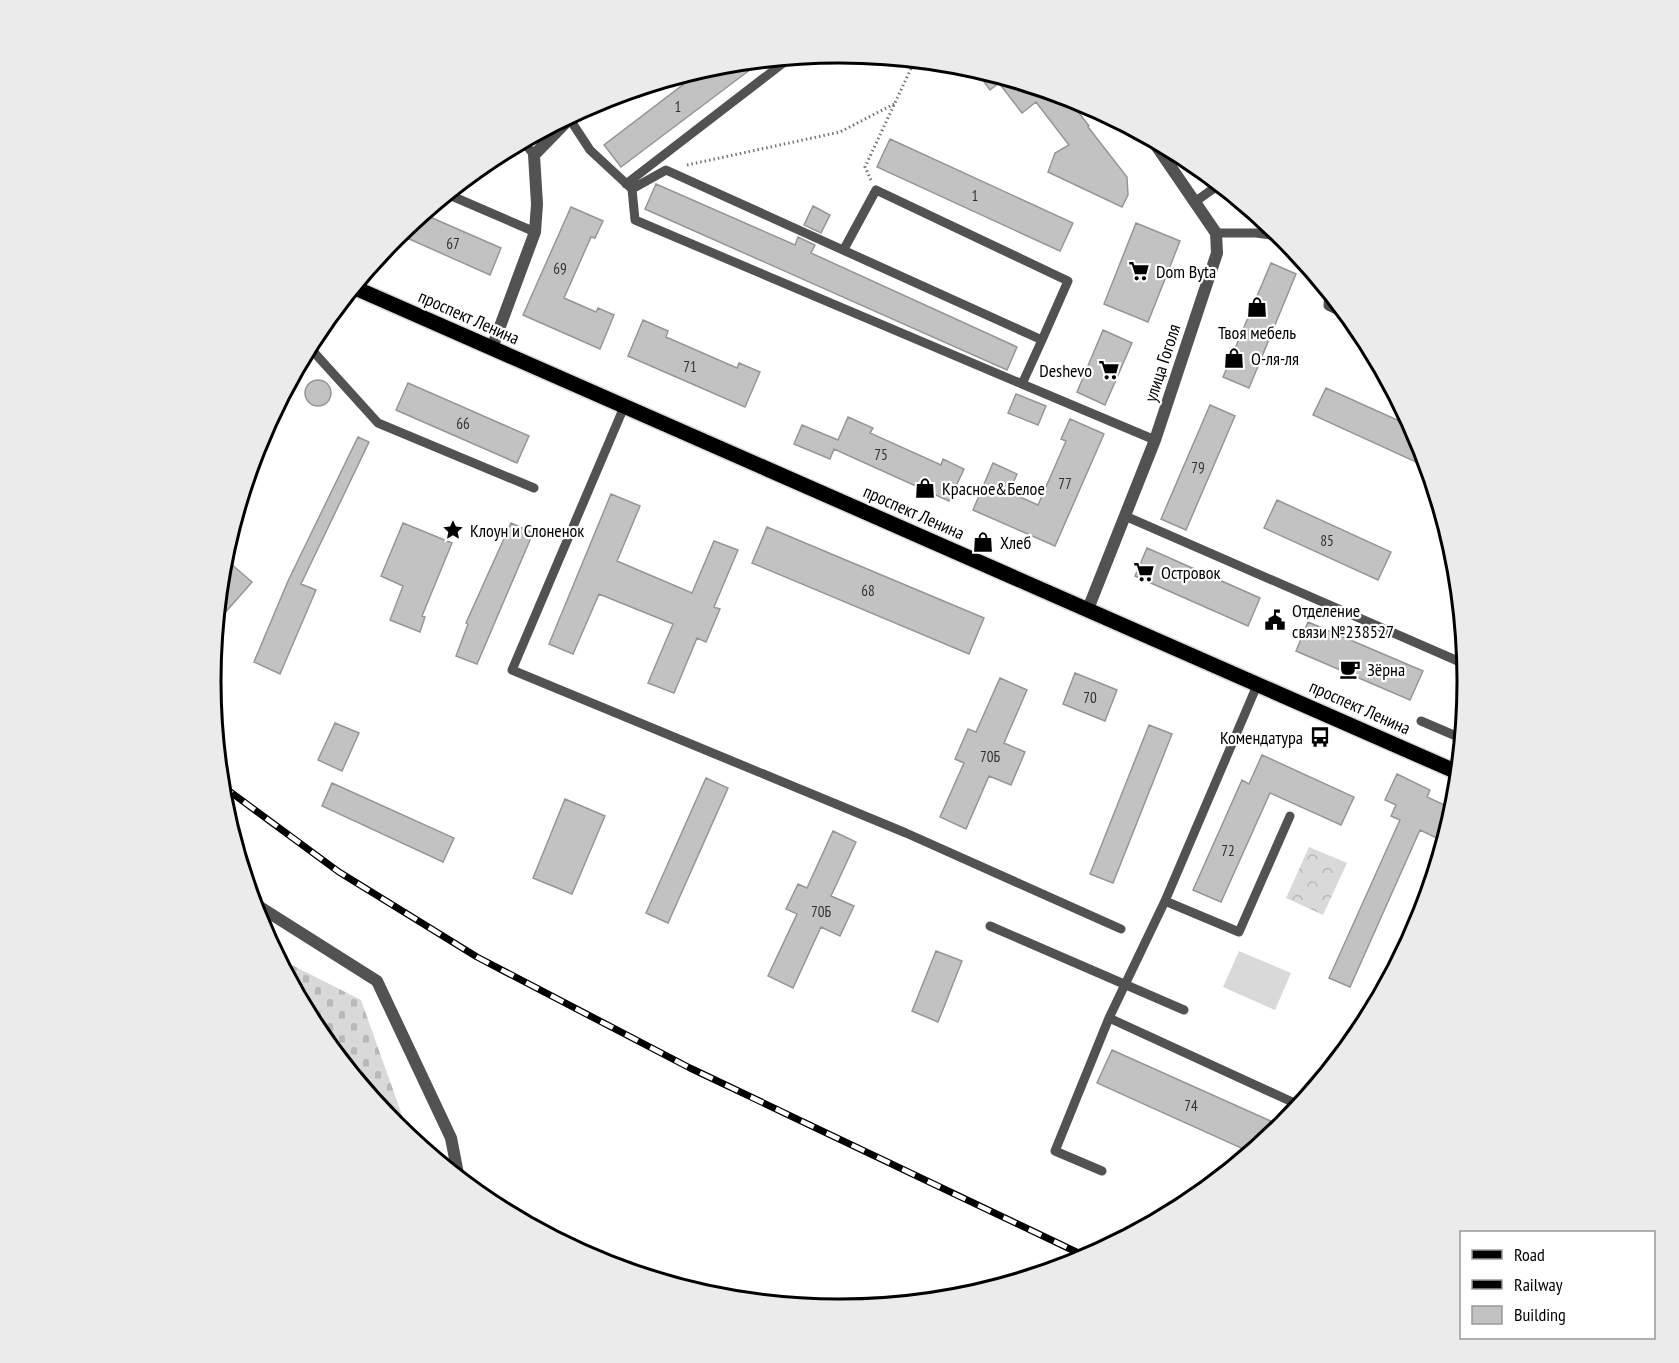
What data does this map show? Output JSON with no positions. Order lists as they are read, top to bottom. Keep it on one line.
{"streets":{"main road":["проспект Ленина"],"street":["улица Гоголя"]},"crossings":[["проспект Ленина","улица Гоголя"]],"places":{"supermarket":["Dom Byta","Deshevo","Островок"],"shop":["Твоя мебель","О-ля-ля","Красное&Белое","Хлеб"],"place":["Клоун и Слоненок"],"public building":["Отделение связи №238527"],"cafe":["Зёрна"],"bus stop":["Комендатура"]},"house_numbers":["1","1","67","69","71","66","75","79","77","85","68","70","70Б","72","70Б","74"],"legend":["Road","Railway","Building"]}
